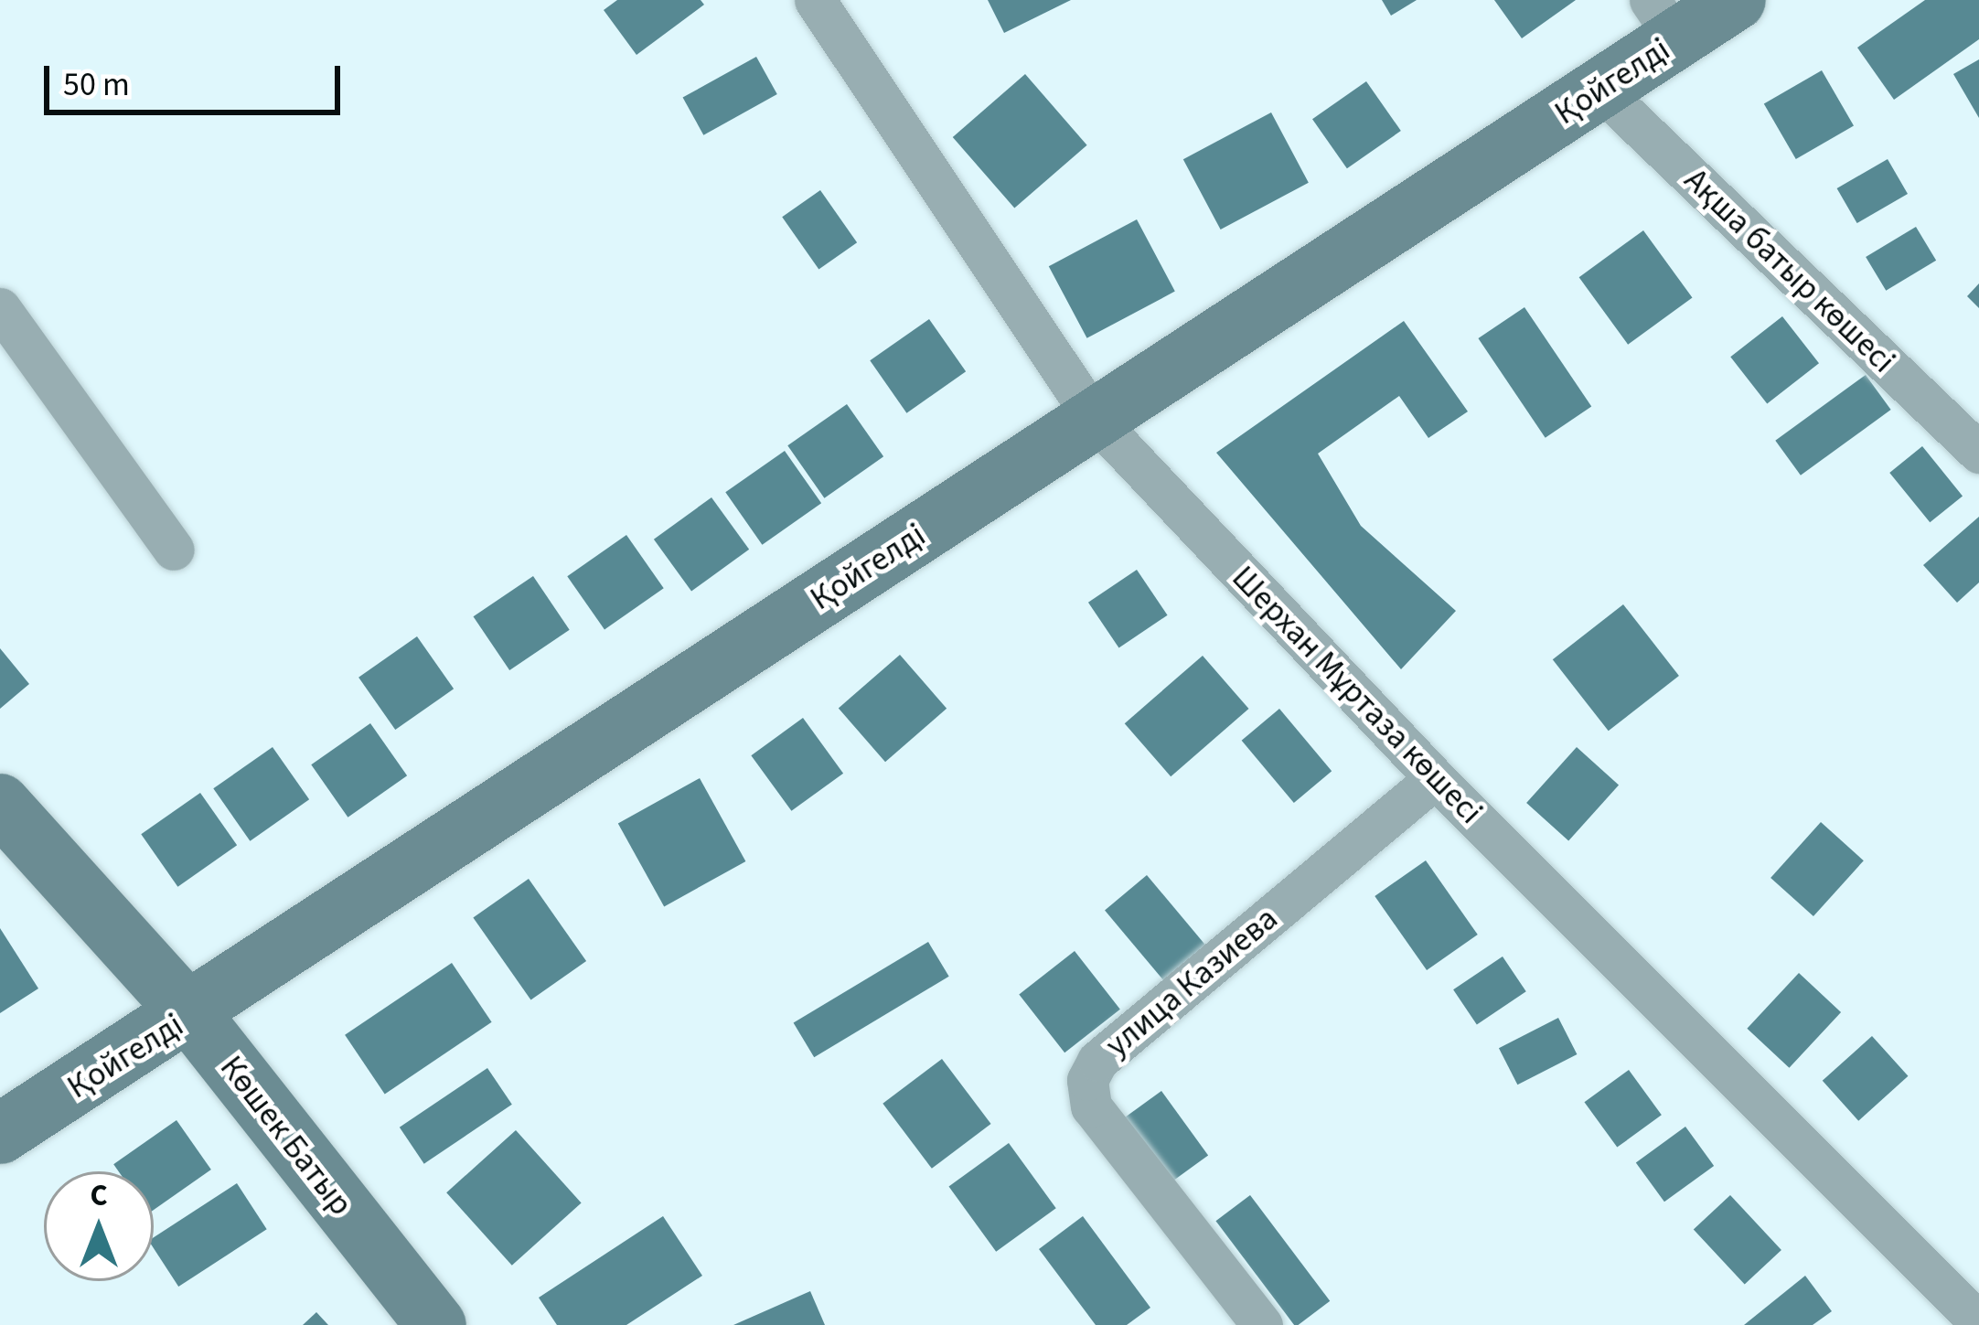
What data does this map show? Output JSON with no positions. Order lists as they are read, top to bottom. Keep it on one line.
{"streets":{"street":["Қойгелді","Ақша батыр көшесі","Шерхан Мұртаза көшесі","улица Казиева","Көшек Батыр"]},"crossings":[["Қойгелді","Ақша батыр көшесі"],["Қойгелді","Шерхан Мұртаза көшесі"],["Қойгелді","Көшек Батыр"],["Шерхан Мұртаза көшесі","улица Казиева"]],"scale_bar":"50 m","north":"top"}
